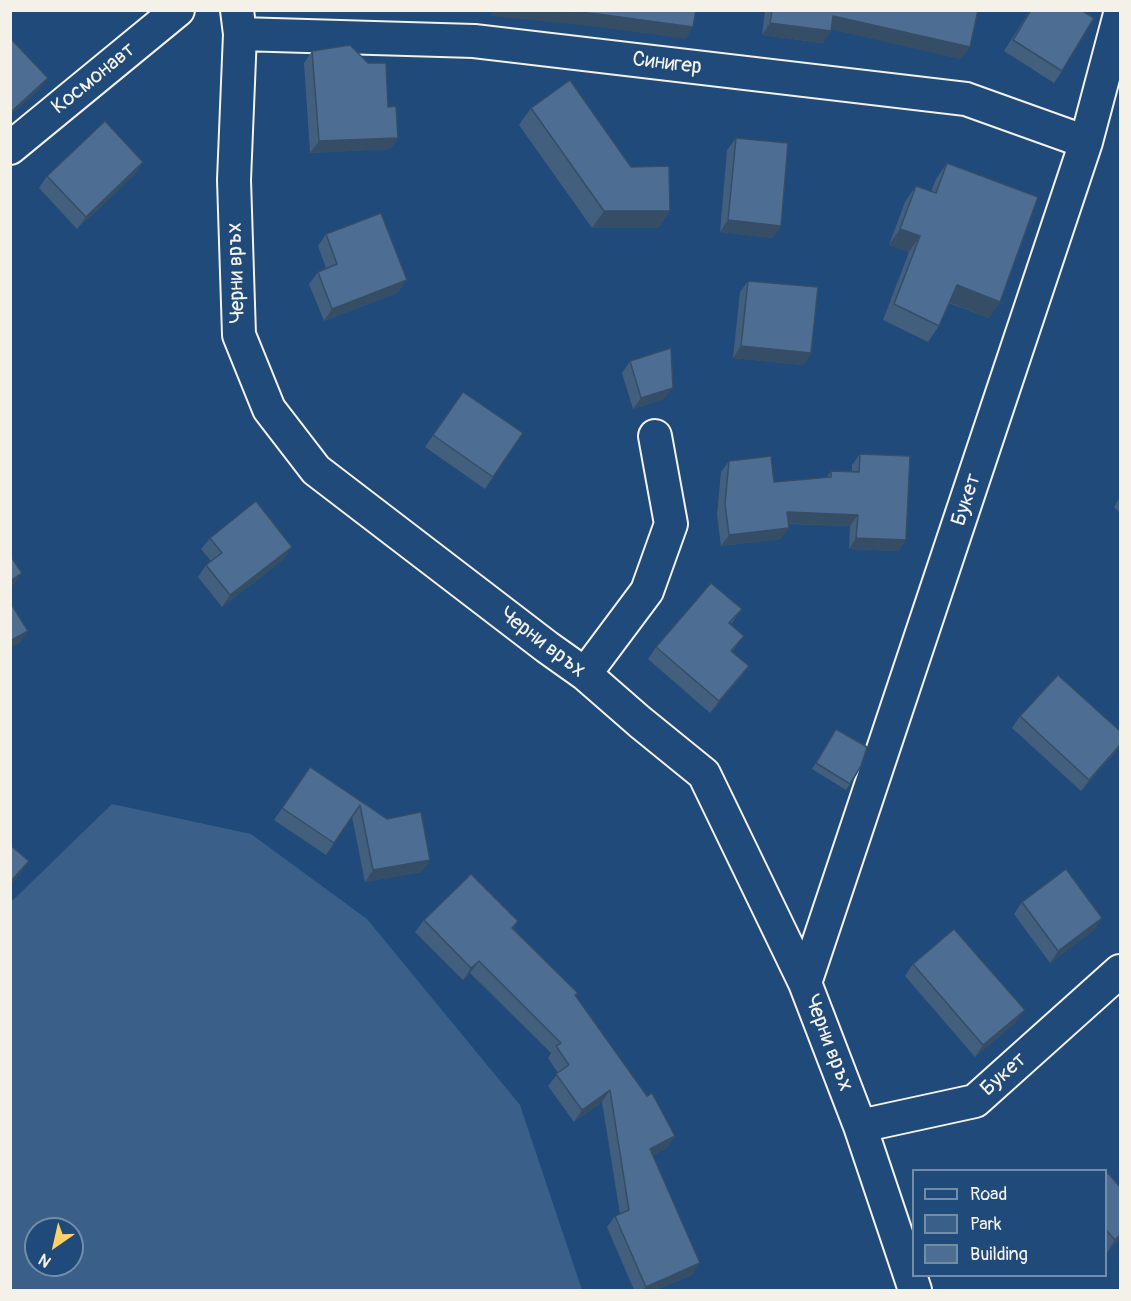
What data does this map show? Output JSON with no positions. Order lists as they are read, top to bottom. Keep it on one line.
{"streets":{"street":["Синигер","Космонавт","Черни връх","Букет"]},"crossings":[["Синигер","Черни връх"],["Синигер","Букет"],["Черни връх","Букет"]],"legend":["Road","Park","Building"],"north":"bottom left"}
